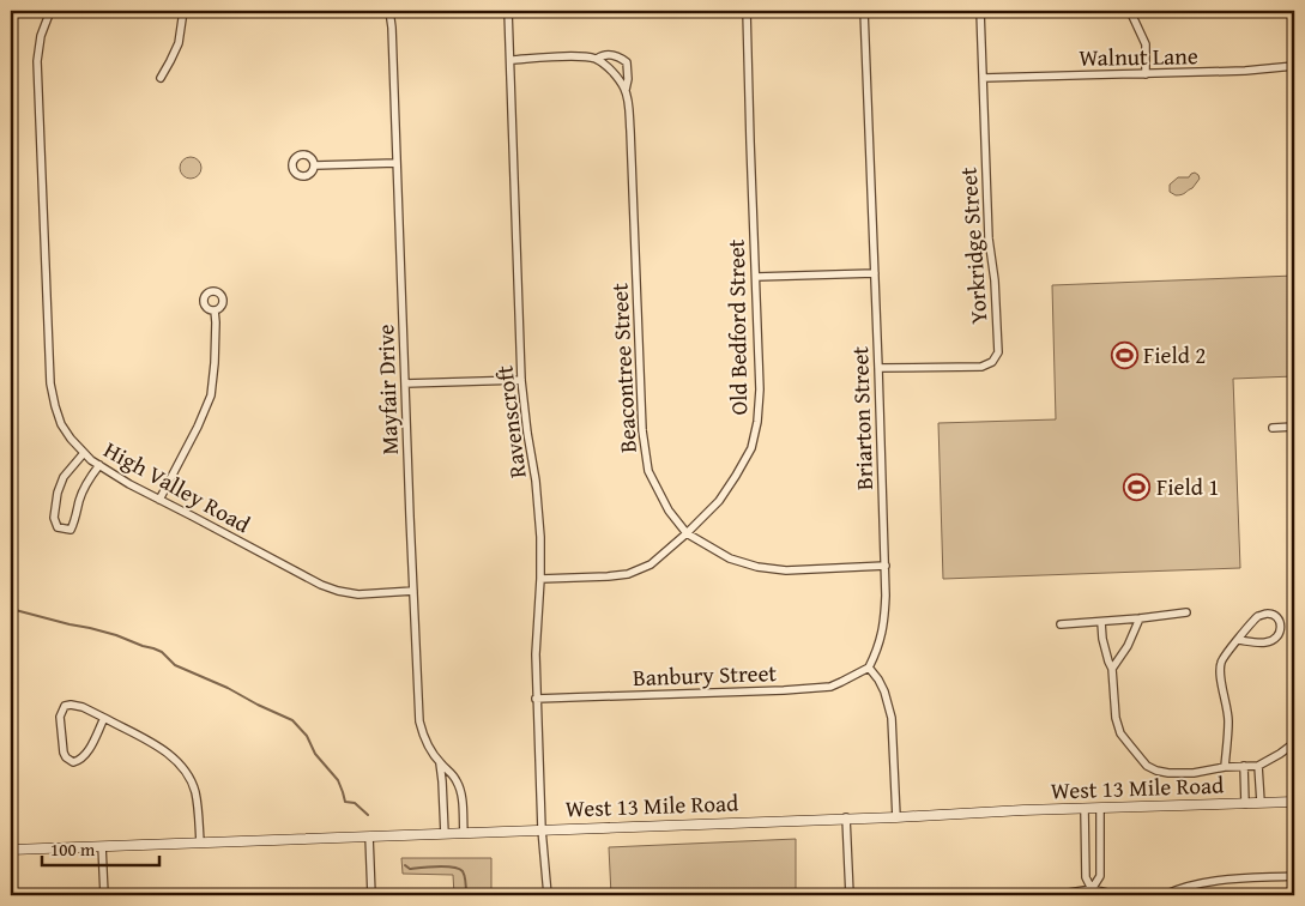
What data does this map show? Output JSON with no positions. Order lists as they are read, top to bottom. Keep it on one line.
{"streets":{"street":["Walnut Lane","Yorkridge Street","Old Bedford Street","Beacontree Street","Mayfair Drive","Briarton Street","Ravenscroft","High Valley Road","Banbury Street","West 13 Mile Road"]},"crossings":[["Walnut Lane","Yorkridge Street"],["Yorkridge Street","Briarton Street"],["Old Bedford Street","Beacontree Street"],["Old Bedford Street","Ravenscroft"],["Beacontree Street","Briarton Street"],["Beacontree Street","Ravenscroft"],["Mayfair Drive","High Valley Road"],["Mayfair Drive","West 13 Mile Road"],["Briarton Street","Banbury Street"],["Ravenscroft","Banbury Street"],["Ravenscroft","West 13 Mile Road"]],"places":{"sports":["Field 2","Field 1"]},"scale_bar":"100 m"}
